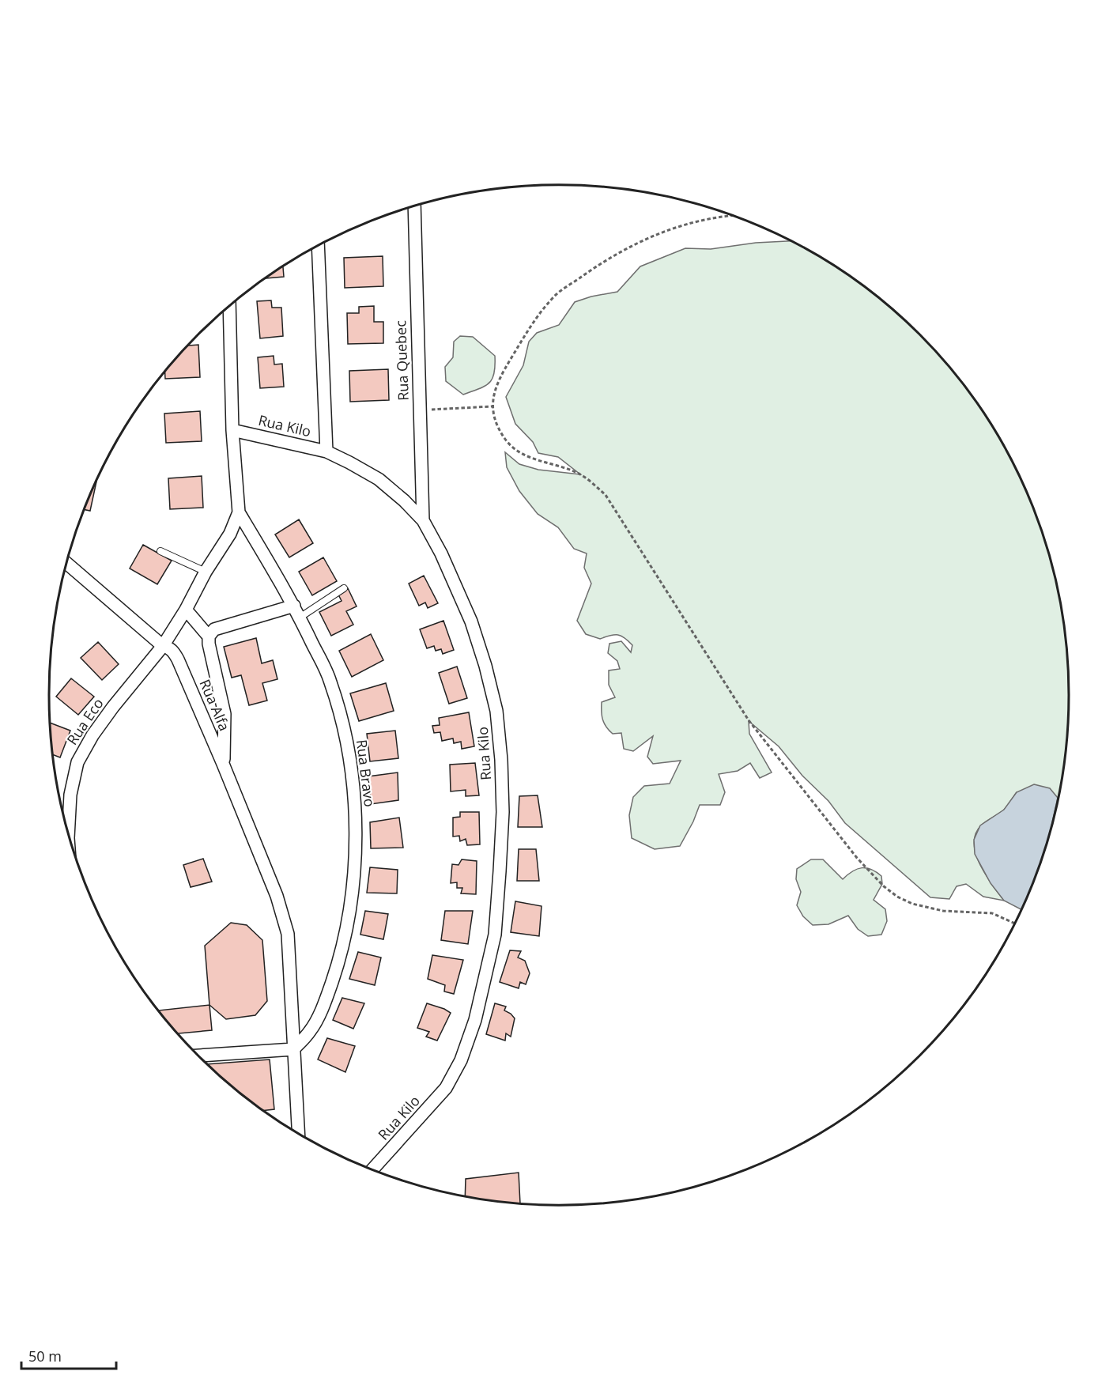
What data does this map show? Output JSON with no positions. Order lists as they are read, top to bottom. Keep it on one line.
{"streets":{"street":["Rua Quebec","Rua Kilo","Rua Alfa","Rua Eco","Rua Bravo"]},"crossings":[["Rua Quebec","Rua Kilo"],["Rua Alfa","Rua Eco"],["Rua Alfa","Rua Bravo"]],"scale_bar":"50 m"}
